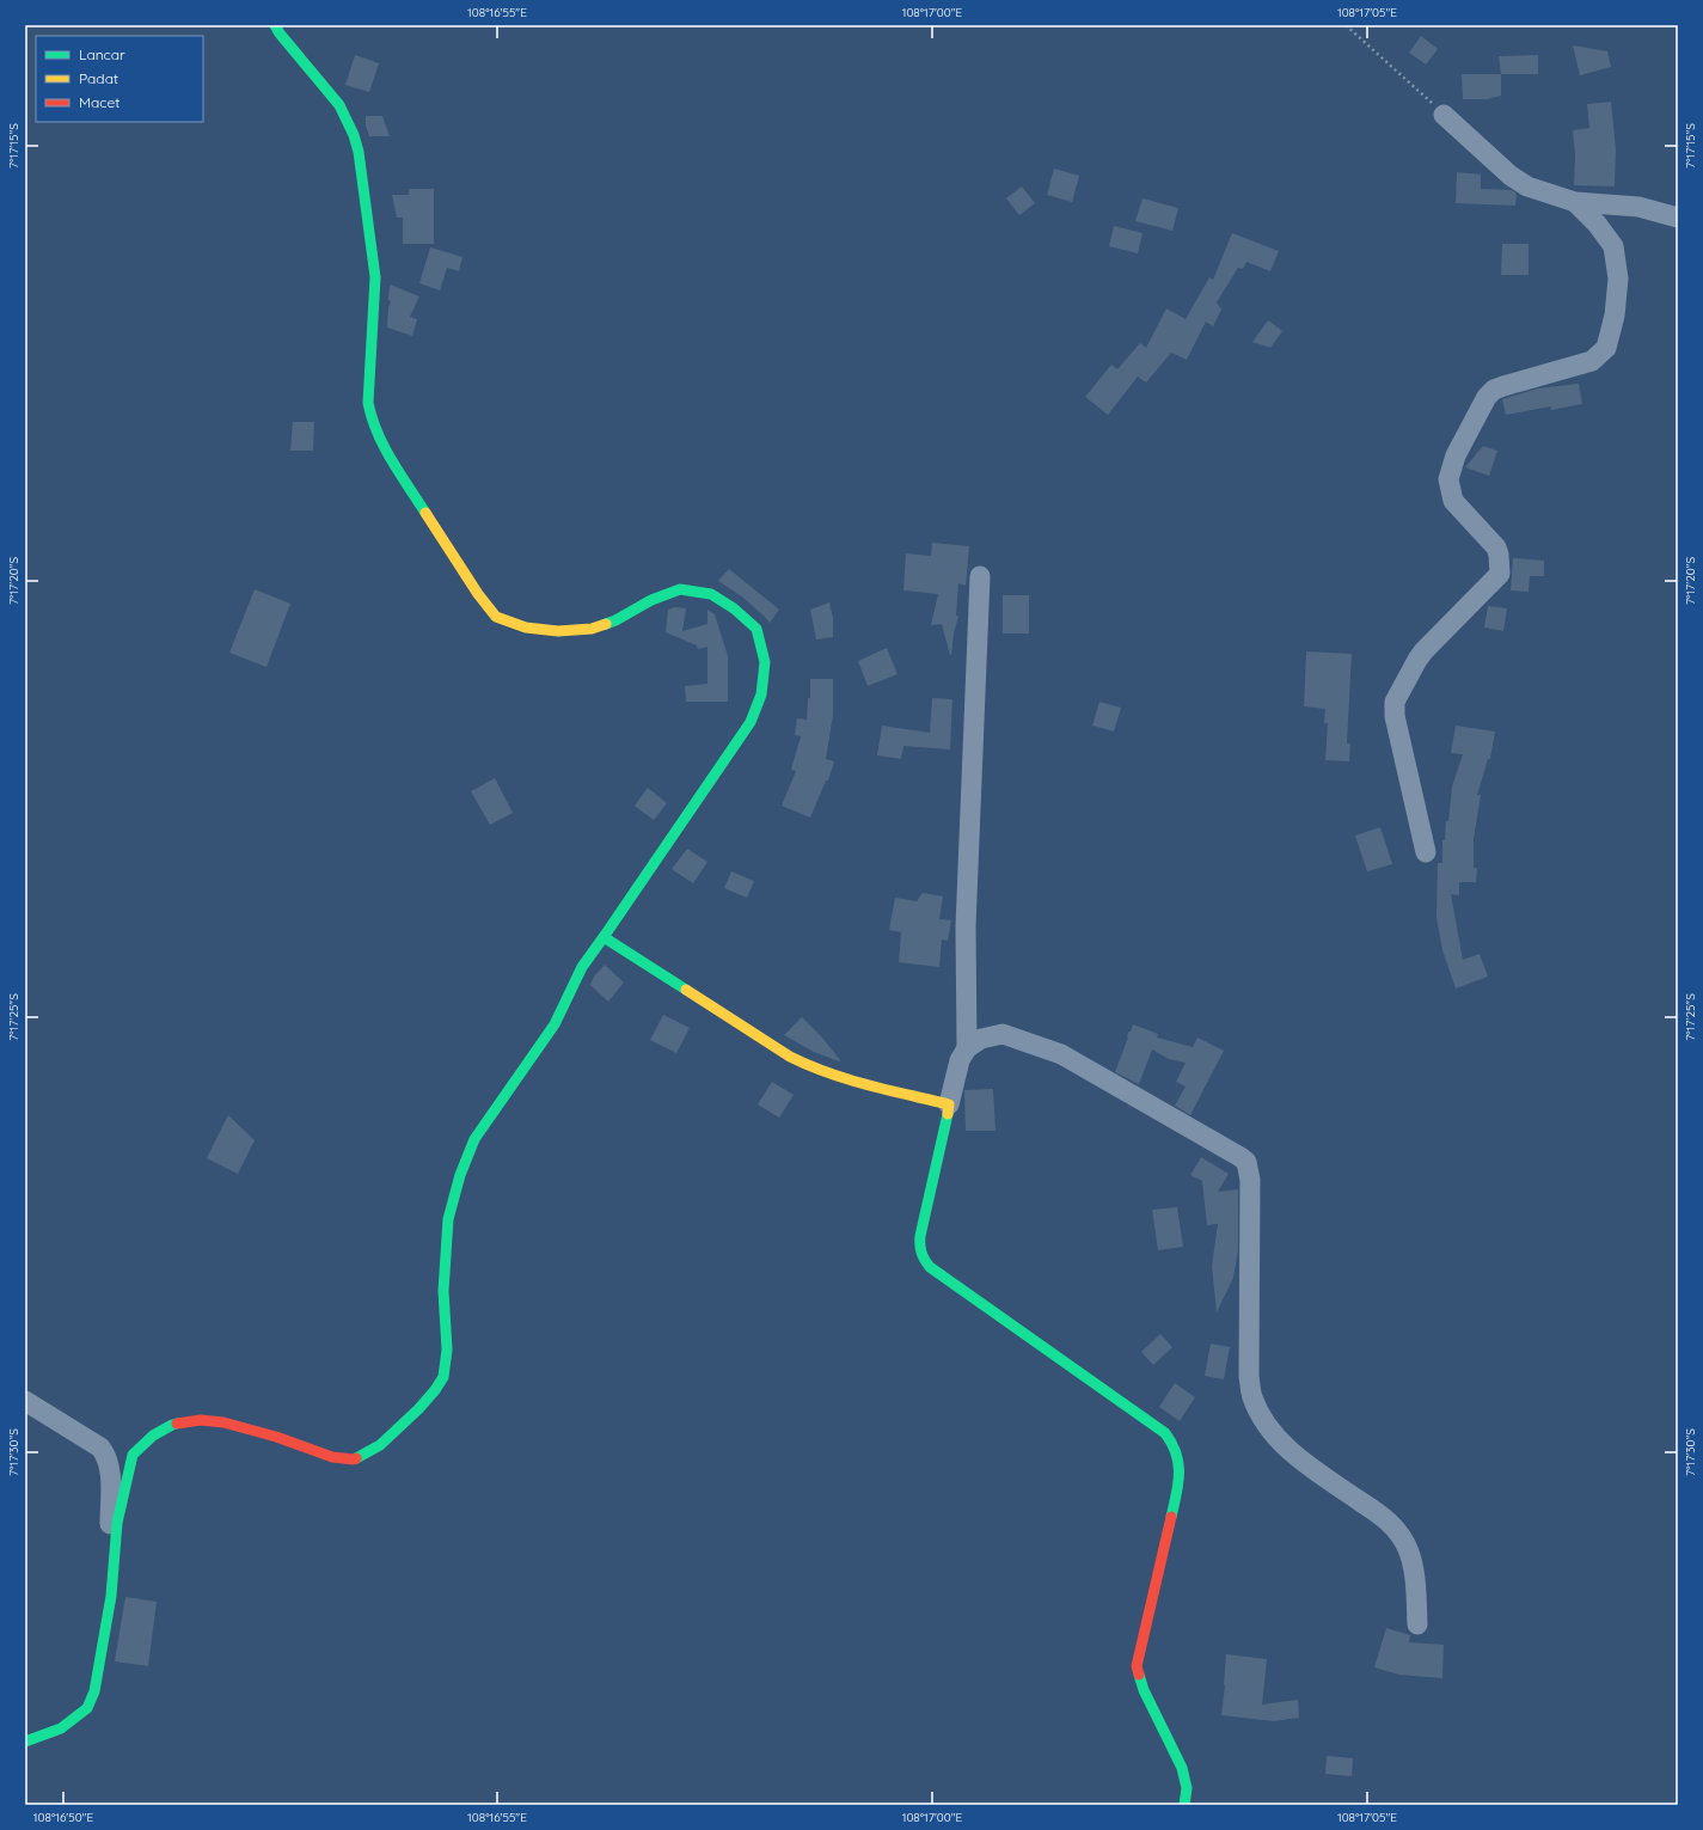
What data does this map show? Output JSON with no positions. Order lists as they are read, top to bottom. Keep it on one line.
{"legend":["Lancar","Padat","Macet"],"coordinates":["108°16'55\"E","108°17'00\"E","108°17'05\"E","7°17'15\"S","7°17'20\"S","7°17'25\"S","7°17'30\"S","108°16'50\"E"]}
